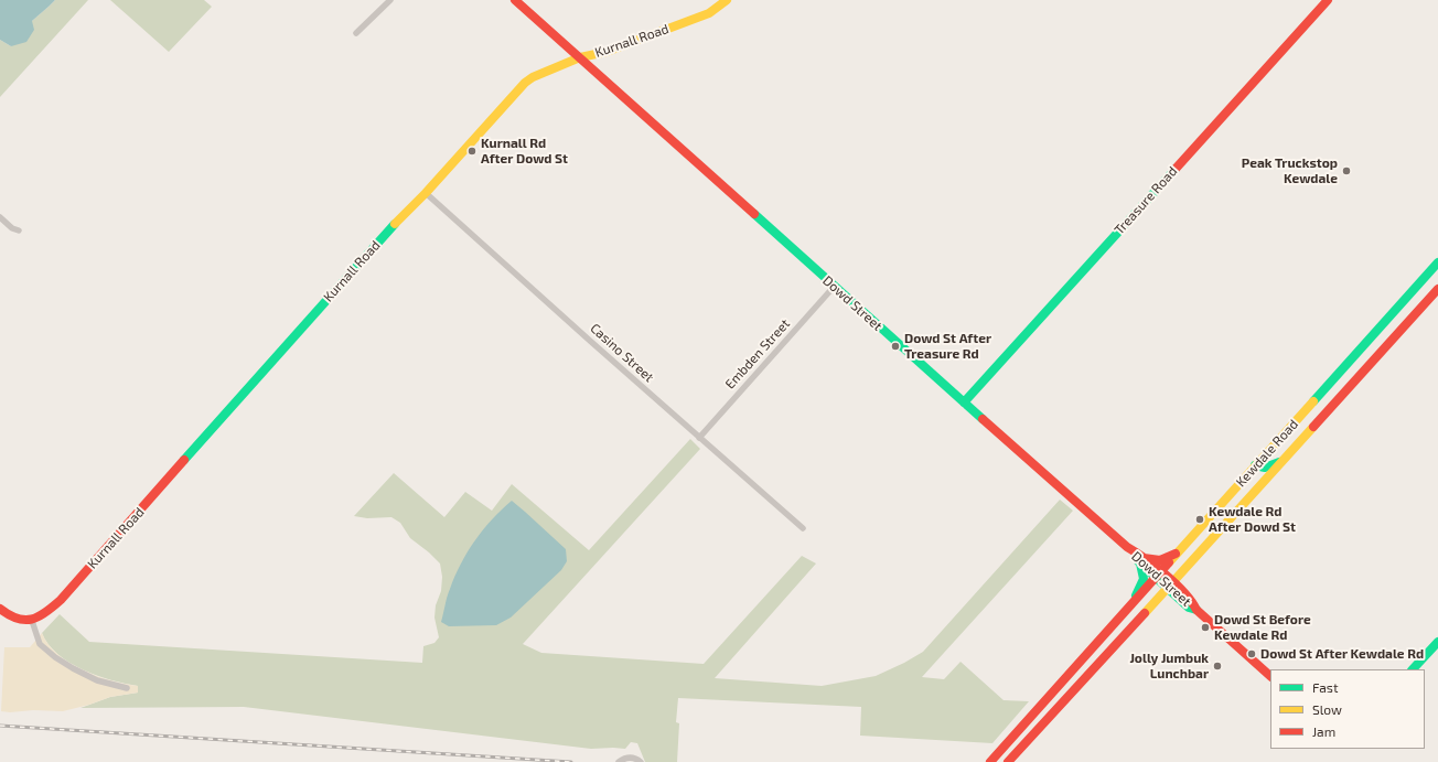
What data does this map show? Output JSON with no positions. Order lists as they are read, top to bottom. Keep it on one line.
{"streets":{"street":["Kurnall Road","Treasure Road","Dowd Street","Casino Street","Embden Street","Kewdale Road"]},"crossings":[["Kurnall Road","Dowd Street"],["Kurnall Road","Casino Street"],["Treasure Road","Dowd Street"],["Dowd Street","Embden Street"],["Dowd Street","Kewdale Road"],["Casino Street","Embden Street"]],"places":["Kurnall Rd After Dowd St","Peak Truckstop Kewdale","Dowd St After Treasure Rd","Kewdale Rd After Dowd St","Dowd St Before Kewdale Rd","Dowd St After Kewdale Rd","Jolly Jumbuk Lunchbar"],"legend":["Fast","Slow","Jam"]}
